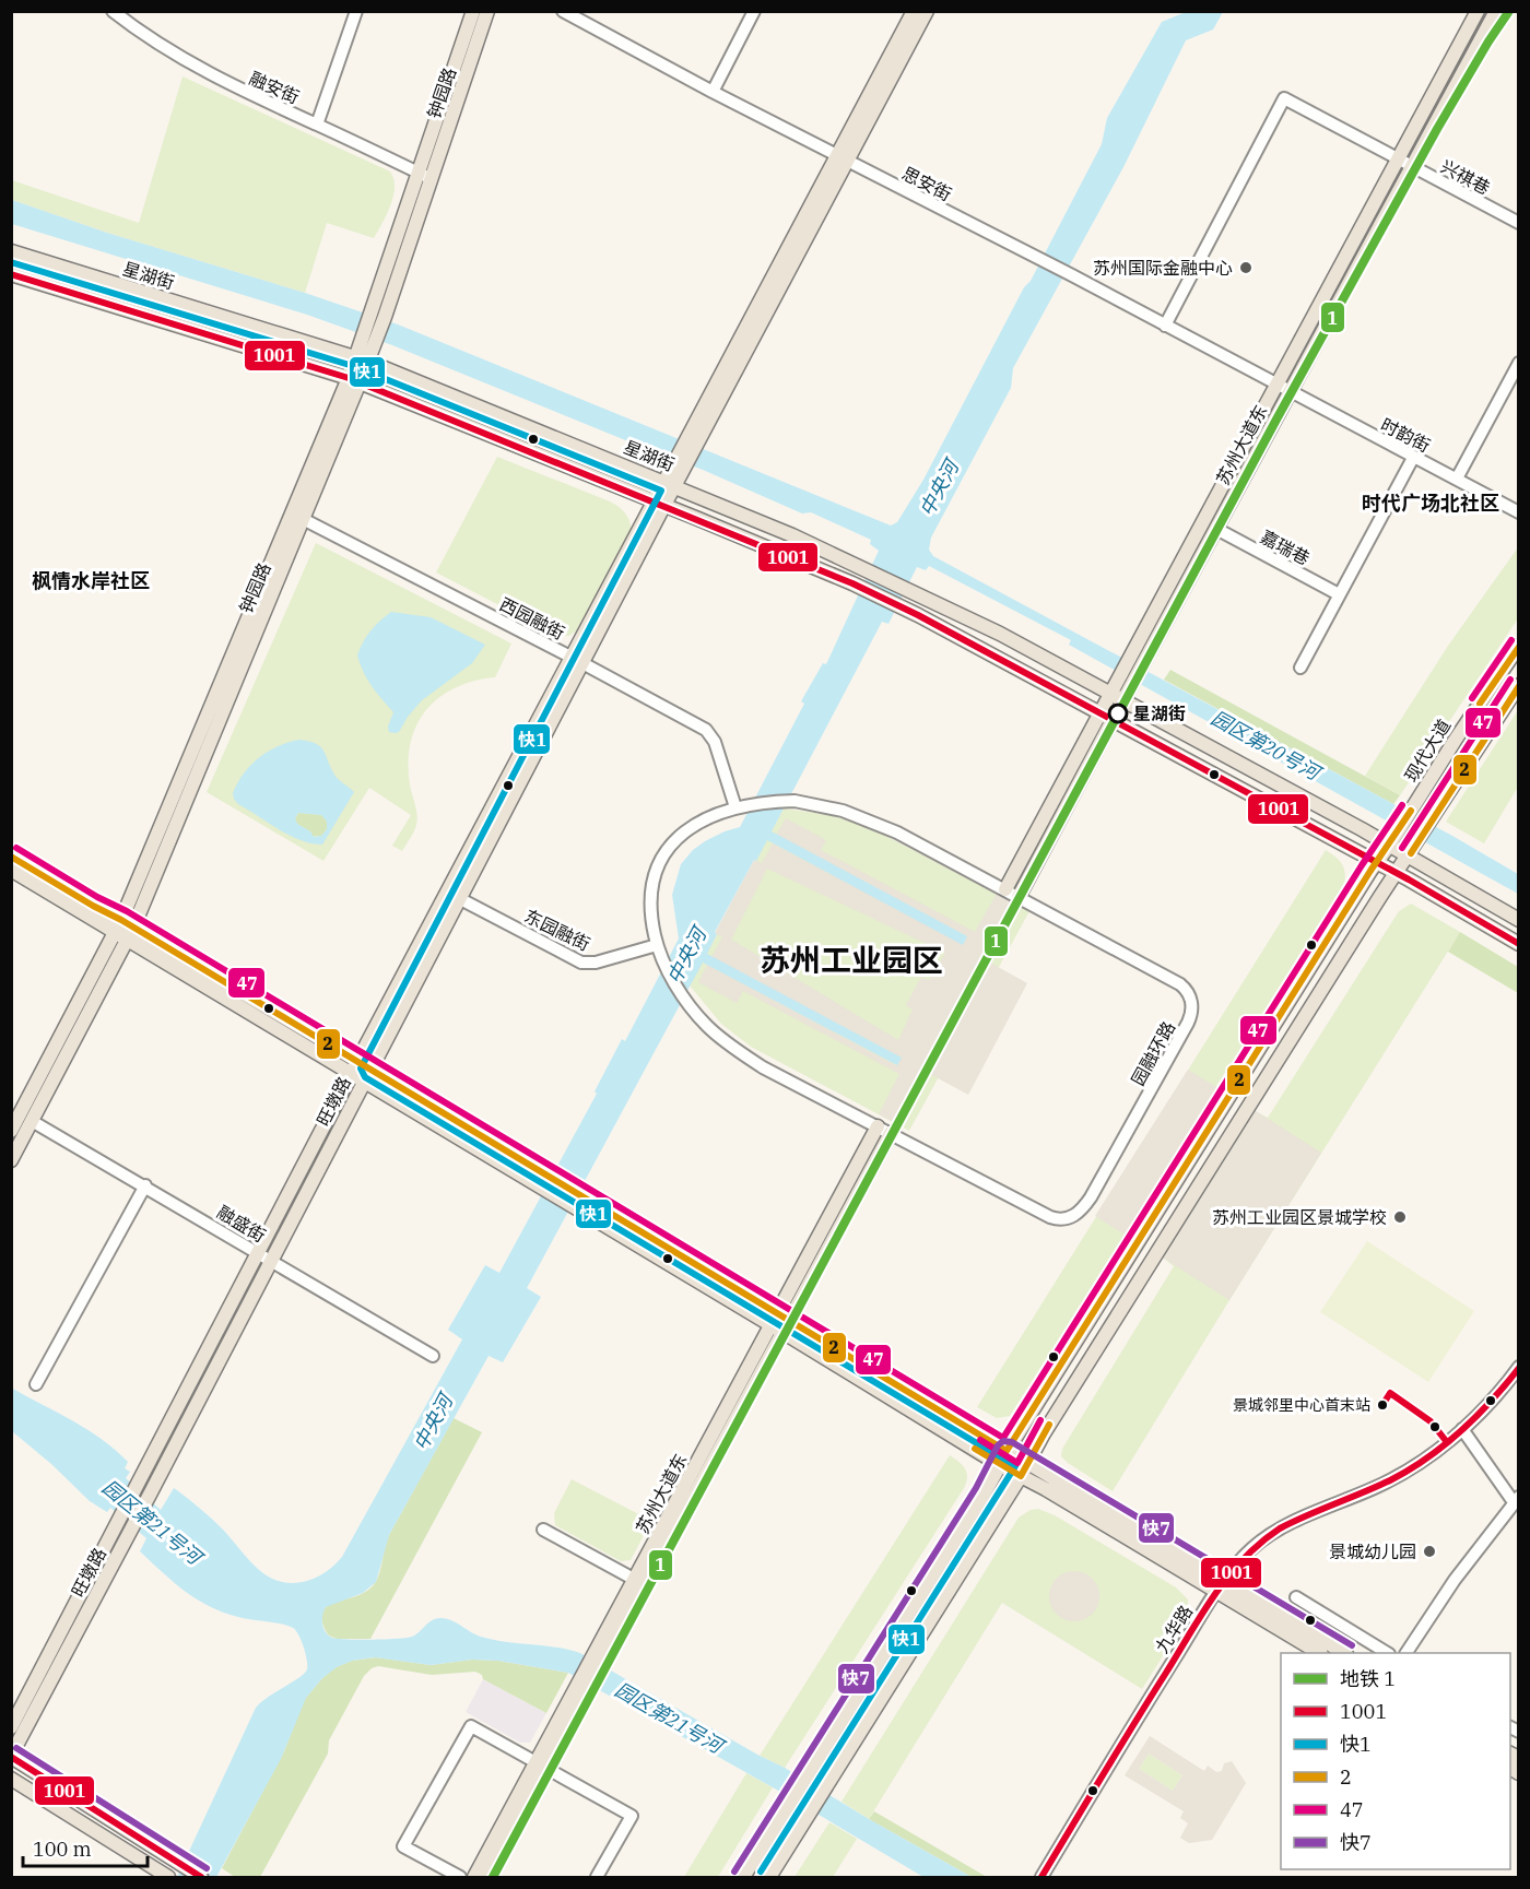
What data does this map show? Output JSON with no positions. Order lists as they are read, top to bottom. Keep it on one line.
{"streets":{"main road":["钟园路","星湖街","苏州大道东","现代大道","旺墩路"],"street":["融安街","兴祺巷","思安街","时韵街","嘉瑞巷","西园融街","东园融街","园融环路","融盛街","九华路"]},"crossings":[["融安街","钟园路"],["钟园路","星湖街"],["钟园路","西园融街"],["钟园路","融盛街"],["兴祺巷","思安街"],["兴祺巷","苏州大道东"],["思安街","时韵街"],["思安街","苏州大道东"],["思安街","旺墩路"],["星湖街","苏州大道东"],["星湖街","现代大道"],["星湖街","旺墩路"],["时韵街","苏州大道东"],["苏州大道东","嘉瑞巷"],["苏州大道东","园融环路"],["西园融街","园融环路"],["西园融街","旺墩路"],["东园融街","园融环路"],["东园融街","旺墩路"],["旺墩路","融盛街"]],"districts":["时代广场北社区","枫情水岸社区","苏州工业园区"],"water":["中央河","园区第20号河","园区第21号河"],"places":["苏州国际金融中心","星湖街","苏州工业园区景城学校","景城邻里中心首末站","景城幼儿园"],"lines":["metro line 1","transit line 快1","transit line 1001","transit line 47","transit line 2","transit line 快7"],"legend":["地铁 1","1001","快1","2","47","快7"],"scale_bar":"100 m"}
